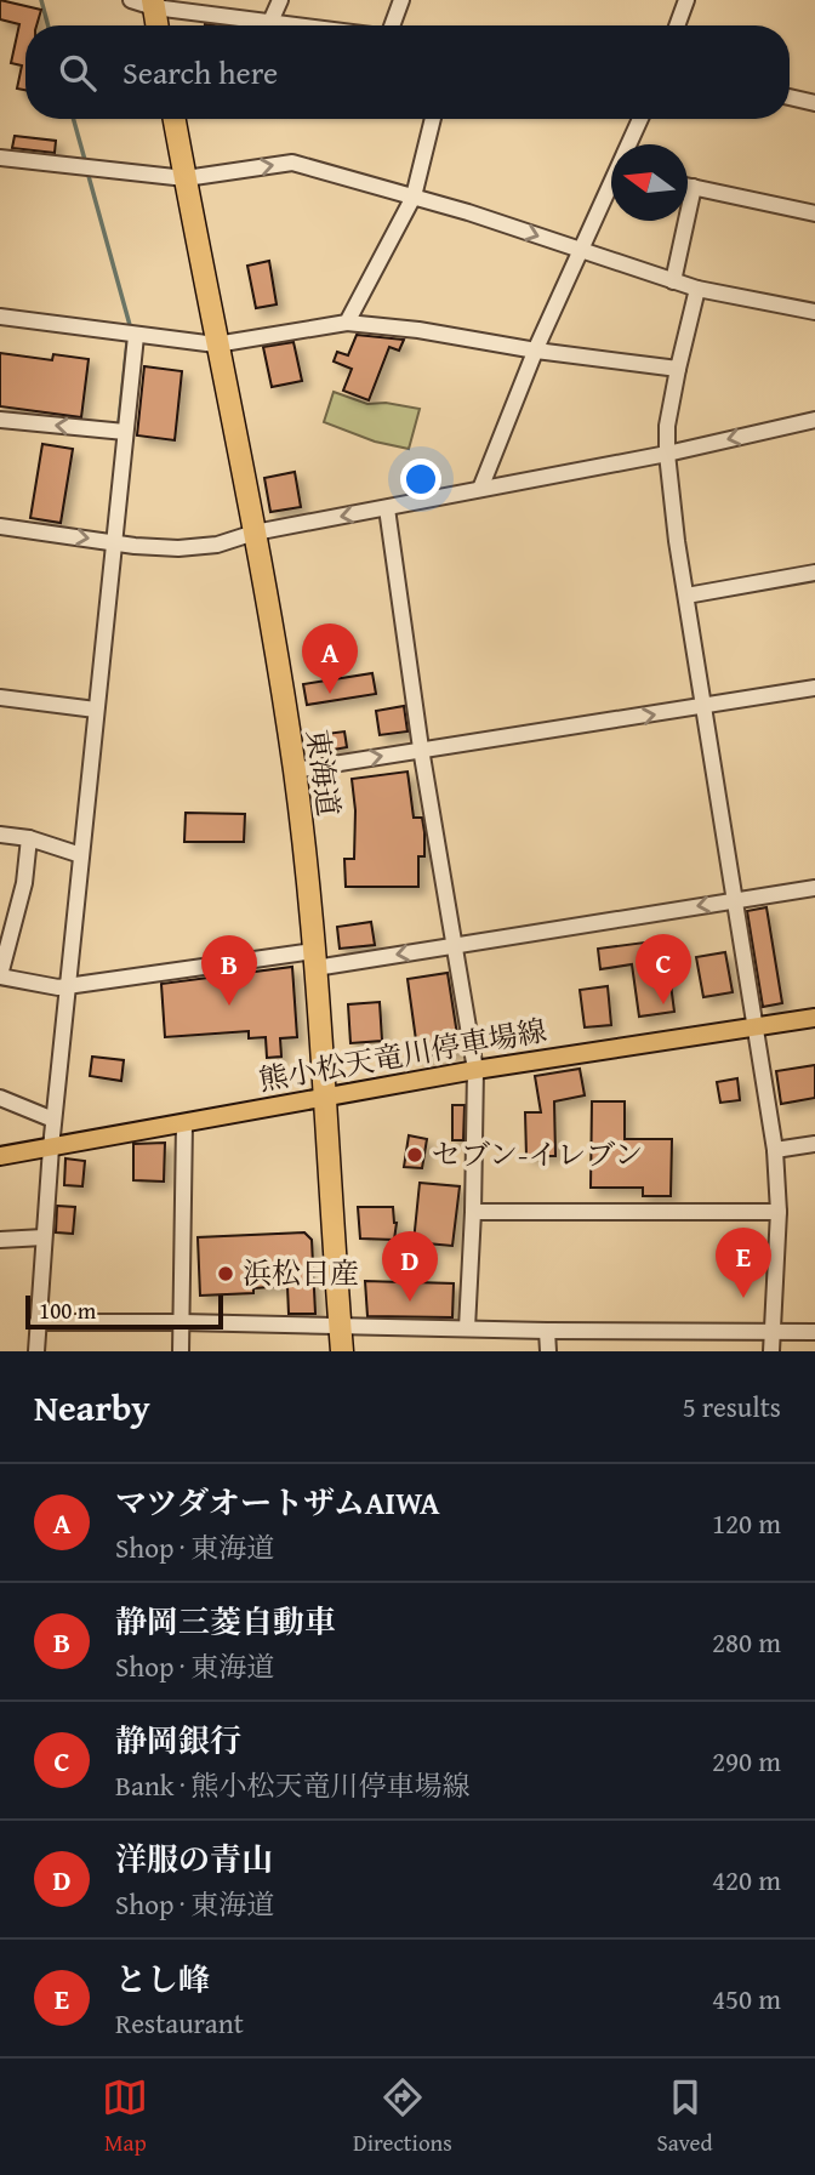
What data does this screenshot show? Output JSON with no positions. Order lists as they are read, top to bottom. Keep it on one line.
{"streets":{"highway":["東海道"],"main road":["熊小松天竜川停車場線"]},"crossings":[["東海道","熊小松天竜川停車場線"]],"places":["セブン-イレブン","浜松日産"],"scale_bar":"100 m","north":"left","page":{"search":"Search here","pins":["A","C","B","E","D"],"scale":"100 m","heading":["Nearby","5 results"],"list":[{"mark":"A","name":"マツダオートザムAIWA","note":"Shop · 東海道","value":"120 m"},{"mark":"B","name":"静岡三菱自動車","note":"Shop · 東海道","value":"280 m"},{"mark":"C","name":"静岡銀行","note":"Bank · 熊小松天竜川停車場線","value":"290 m"},{"mark":"D","name":"洋服の青山","note":"Shop · 東海道","value":"420 m"},{"mark":"E","name":"とし峰","note":"Restaurant","value":"450 m"}],"nav":["Map","Directions","Saved"]}}
